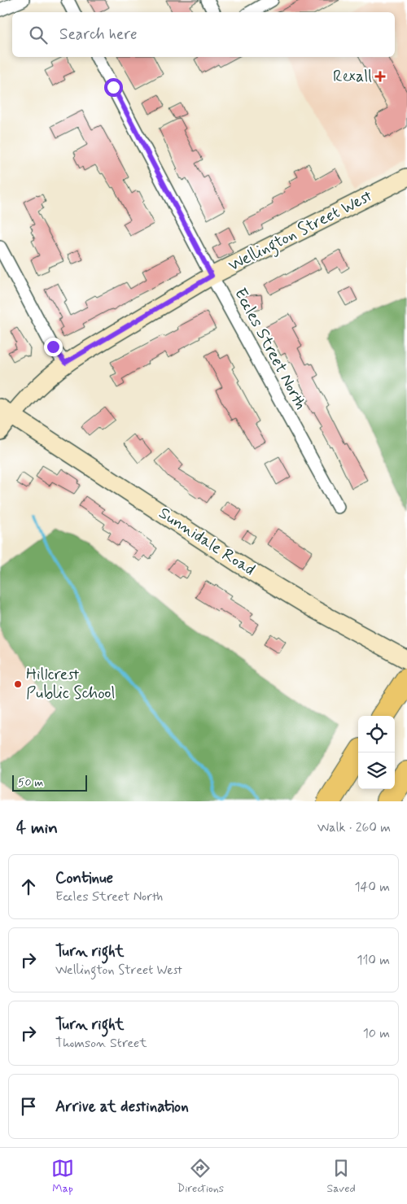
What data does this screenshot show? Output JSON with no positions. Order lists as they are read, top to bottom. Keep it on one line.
{"streets":{"street":["Wellington Street West","Eccles Street North","Sunnidale Road"]},"crossings":[["Wellington Street West","Eccles Street North"],["Wellington Street West","Sunnidale Road"]],"places":{"health":["Rexall"],"other":["Hillcrest Public School"]},"scale_bar":"50 m","page":{"search":"Search here","scale":"50 m","heading":["4 min","Walk · 260 m"],"list":[["Continue","Eccles Street North","140 m"],["Turn right","Wellington Street West","110 m"],["Turn right","Thomson Street","10 m"],"Arrive at destination"],"nav":["Map","Directions","Saved"]}}
